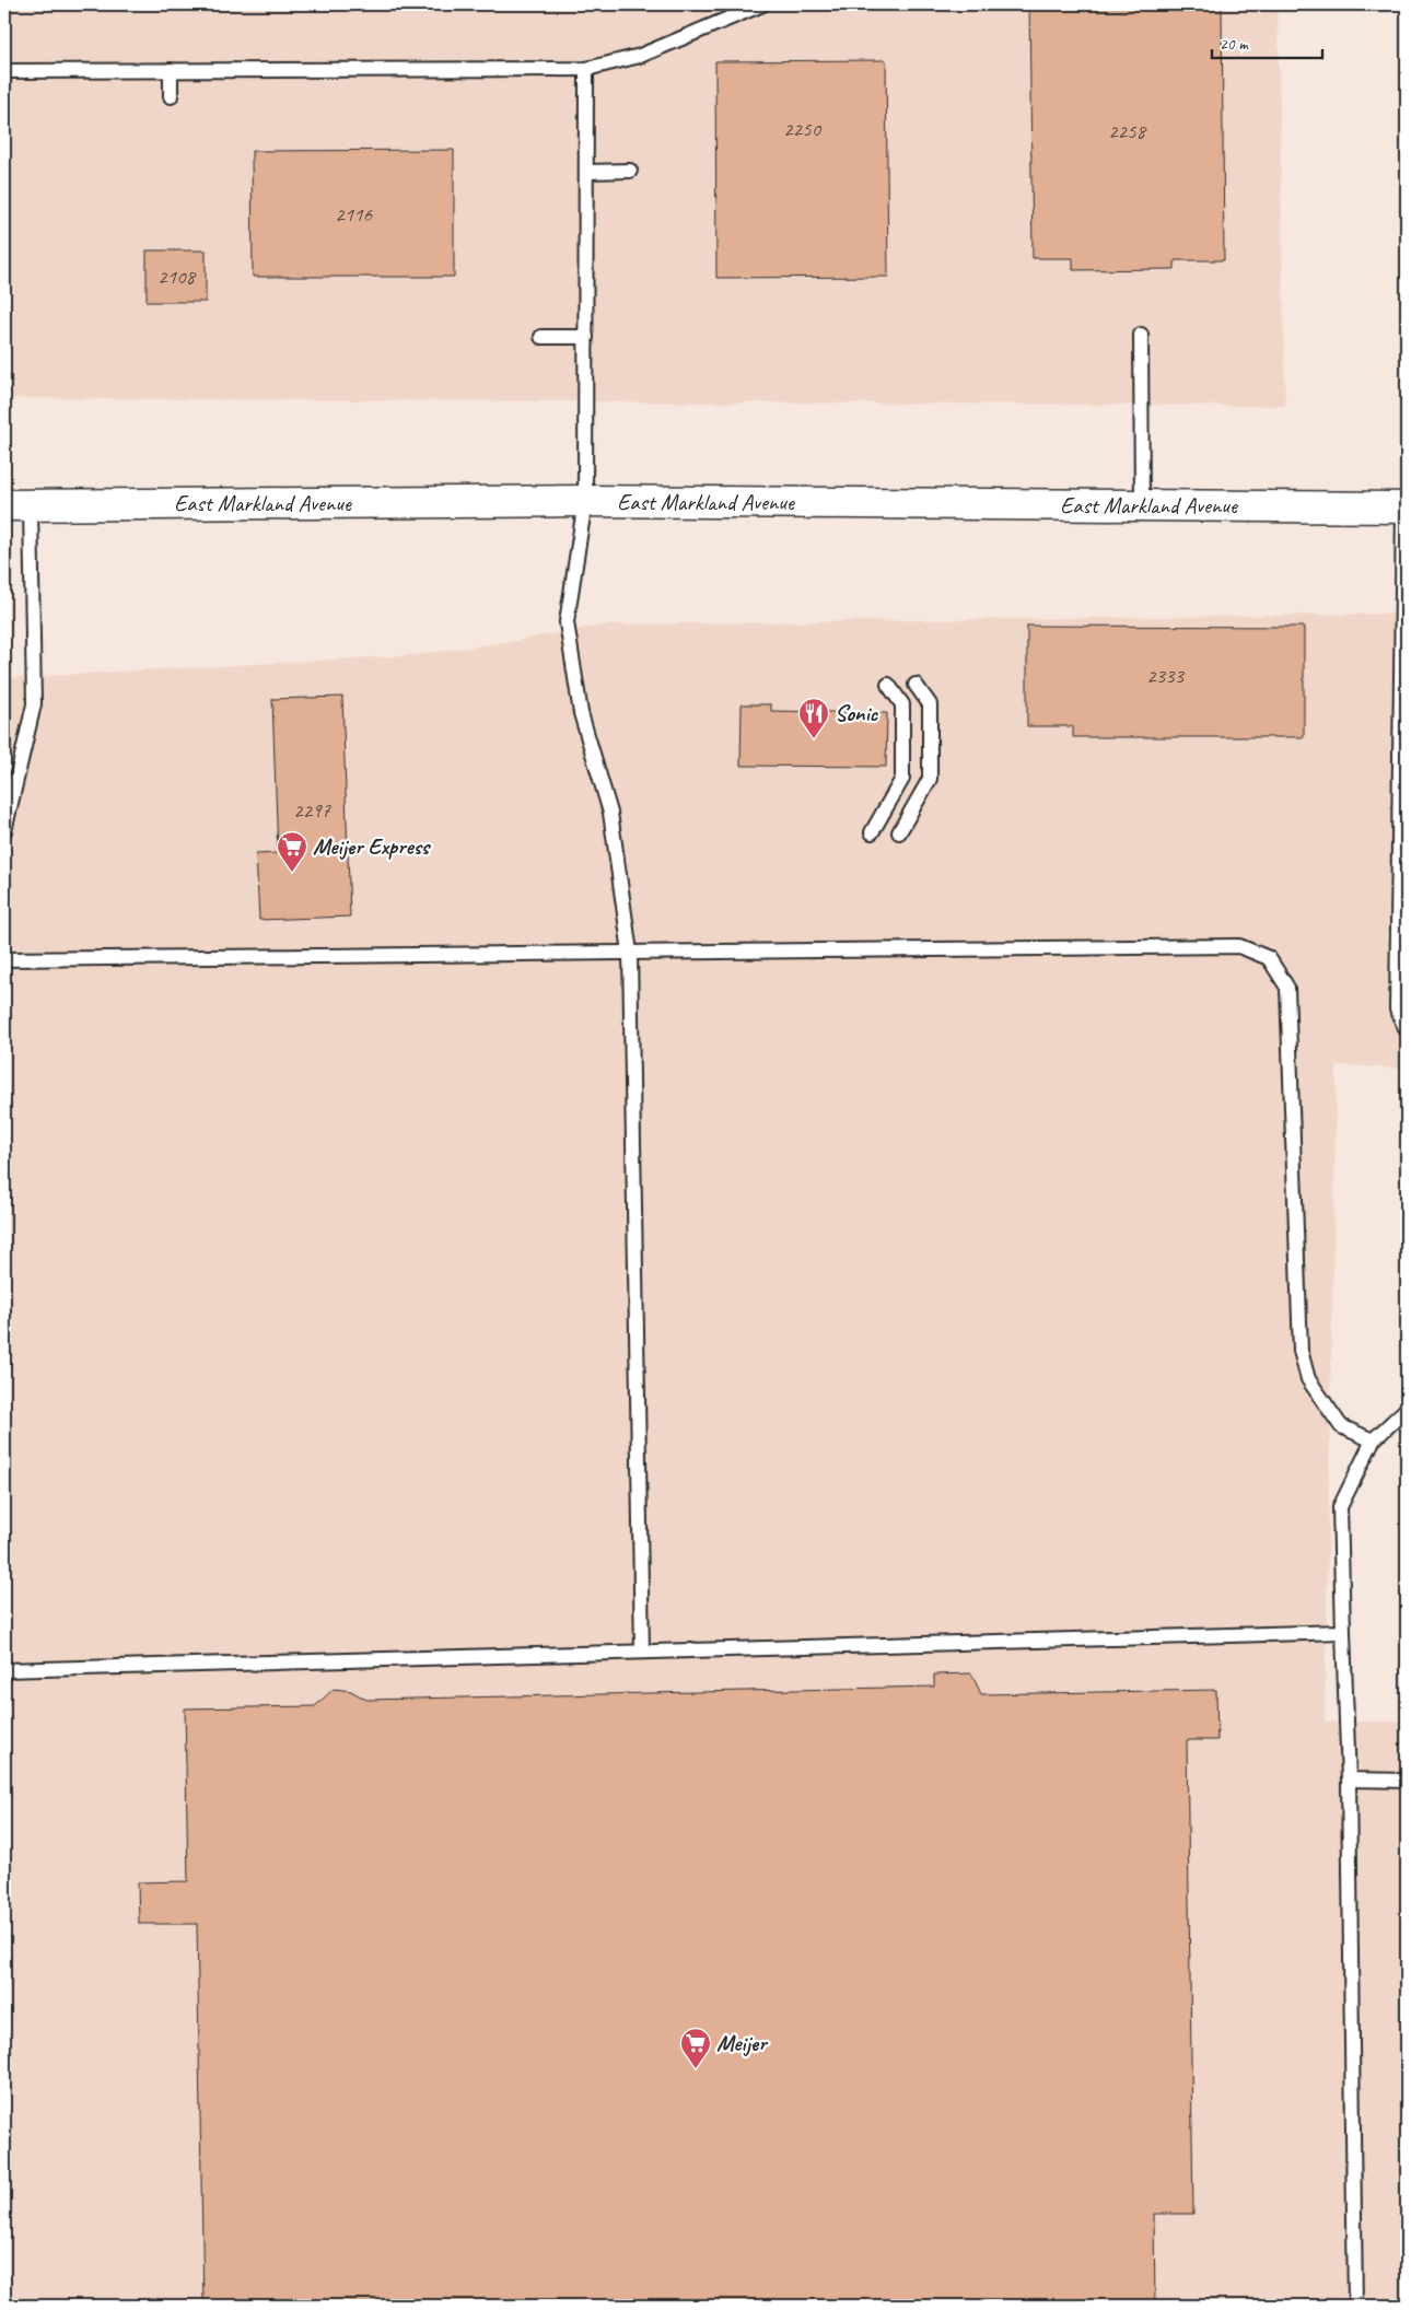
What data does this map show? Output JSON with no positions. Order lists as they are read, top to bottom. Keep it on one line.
{"streets":{"main road":["East Markland Avenue"]},"places":{"restaurant":["Sonic"],"supermarket":["Meijer Express","Meijer"]},"house_numbers":["2250","2258","2116","2108","2333","2297"],"scale_bar":"20 m"}
